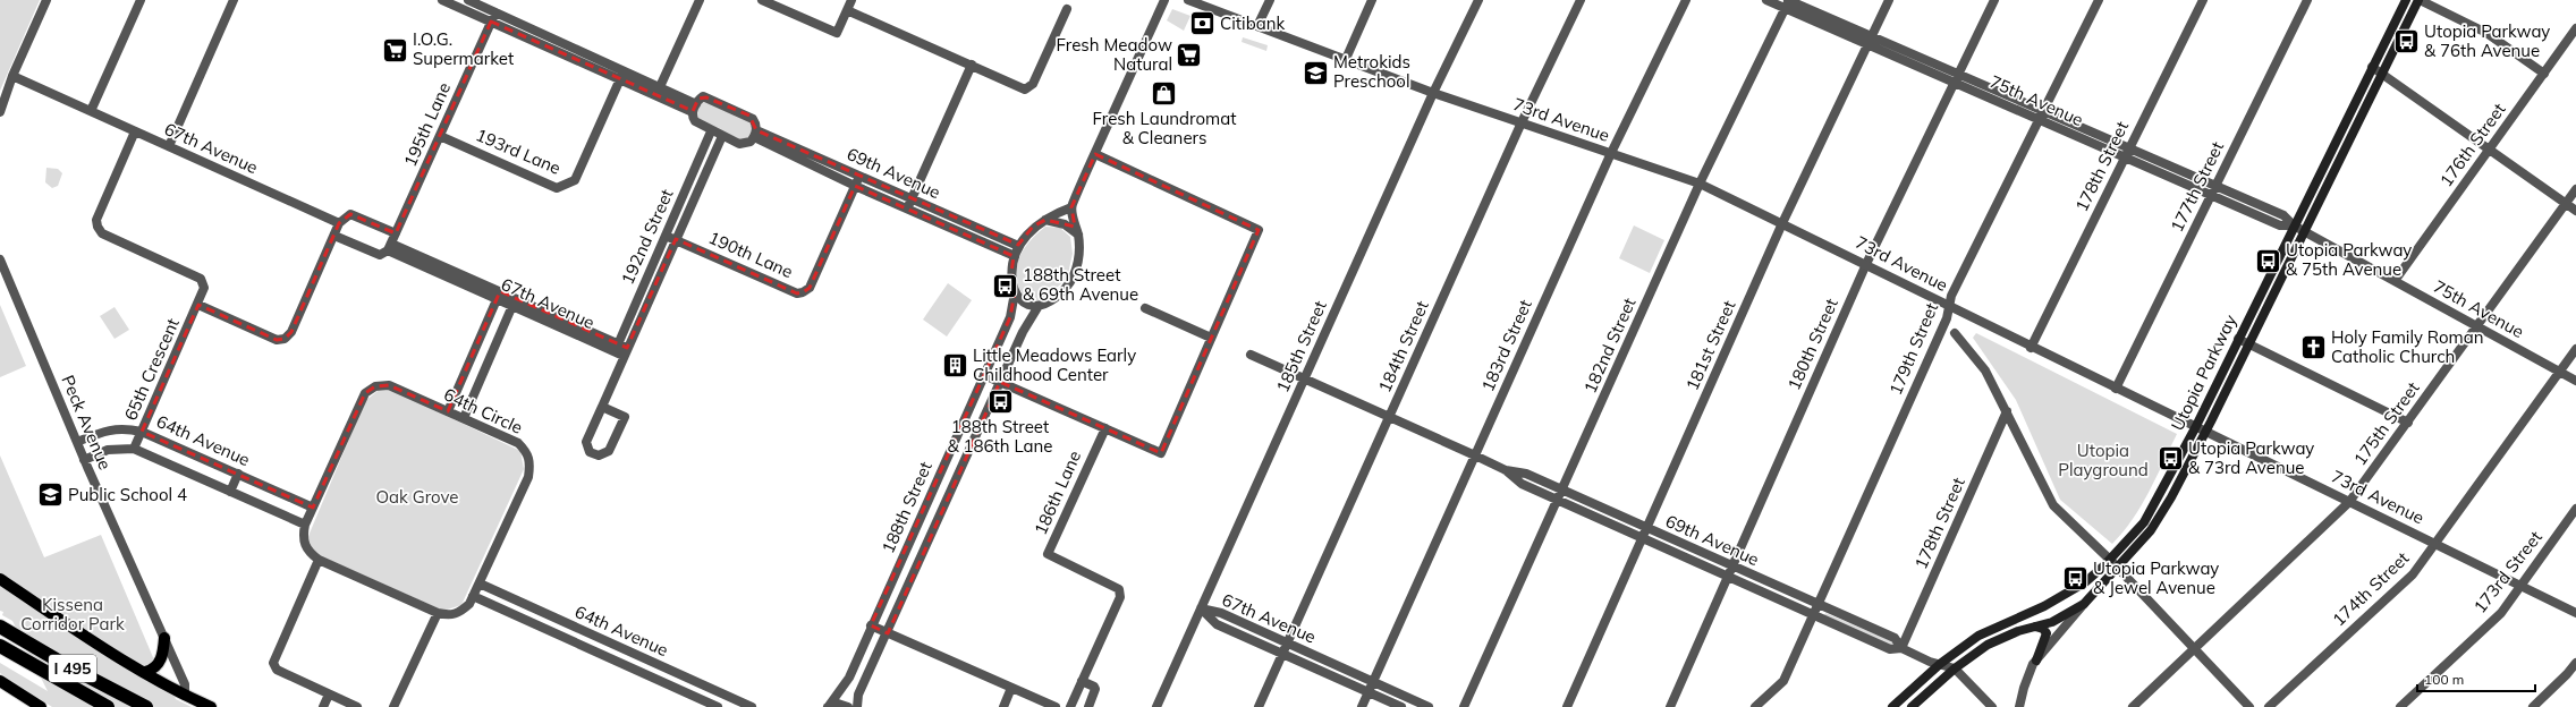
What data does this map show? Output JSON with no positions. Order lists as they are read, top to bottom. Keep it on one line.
{"streets":{"highway":["I 495"],"main road":["Utopia Parkway"],"street":["75th Avenue","73rd Avenue","195th Lane","176th Street","67th Avenue","193rd Lane","178th Street","69th Avenue","177th Street","192nd Street","190th Lane","180th Street","183rd Street","182nd Street","181st Street","185th Street","184th Street","179th Street","65th Crescent","64th Circle","Peck Avenue","175th Street","64th Avenue","186th Lane","188th Street","173rd Street","174th Street"]},"crossings":[["75th Avenue","176th Street"],["75th Avenue","178th Street"],["75th Avenue","177th Street"],["75th Avenue","180th Street"],["75th Avenue","182nd Street"],["75th Avenue","181st Street"],["75th Avenue","179th Street"],["75th Avenue","Utopia Parkway"],["75th Avenue","175th Street"],["75th Avenue","174th Street"],["73rd Avenue","178th Street"],["73rd Avenue","177th Street"],["73rd Avenue","180th Street"],["73rd Avenue","183rd Street"],["73rd Avenue","182nd Street"],["73rd Avenue","181st Street"],["73rd Avenue","185th Street"],["73rd Avenue","184th Street"],["73rd Avenue","179th Street"],["73rd Avenue","Utopia Parkway"],["73rd Avenue","175th Street"],["73rd Avenue","173rd Street"],["73rd Avenue","174th Street"],["195th Lane","67th Avenue"],["195th Lane","193rd Lane"],["67th Avenue","192nd Street"],["67th Avenue","183rd Street"],["67th Avenue","185th Street"],["67th Avenue","184th Street"],["67th Avenue","65th Crescent"],["178th Street","69th Avenue"],["69th Avenue","190th Lane"],["69th Avenue","180th Street"],["69th Avenue","183rd Street"],["69th Avenue","182nd Street"],["69th Avenue","181st Street"],["69th Avenue","185th Street"],["69th Avenue","184th Street"],["69th Avenue","179th Street"],["69th Avenue","Utopia Parkway"],["69th Avenue","188th Street"],["192nd Street","190th Lane"],["65th Crescent","64th Avenue"],["64th Circle","64th Avenue"],["Peck Avenue","64th Avenue"]],"parks":["Utopia Playground","Oak Grove","Kissena Corridor Park"],"places":{"bank":["Citibank"],"bus stop":["Utopia Parkway & 76th Avenue","Utopia Parkway & 75th Avenue","188th Street & 69th Avenue","188th Street & 186th Lane","Utopia Parkway & 73rd Avenue","Utopia Parkway & Jewel Avenue"],"supermarket":["I.O.G. Supermarket","Fresh Meadow Natural"],"school or university":["Metrokids Preschool","Public School 4"],"shop":["Fresh Laundromat & Cleaners"],"church":["Holy Family Roman Catholic Church"],"building":["Little Meadows Early Childhood Center"]},"scale_bar":"100 m"}
